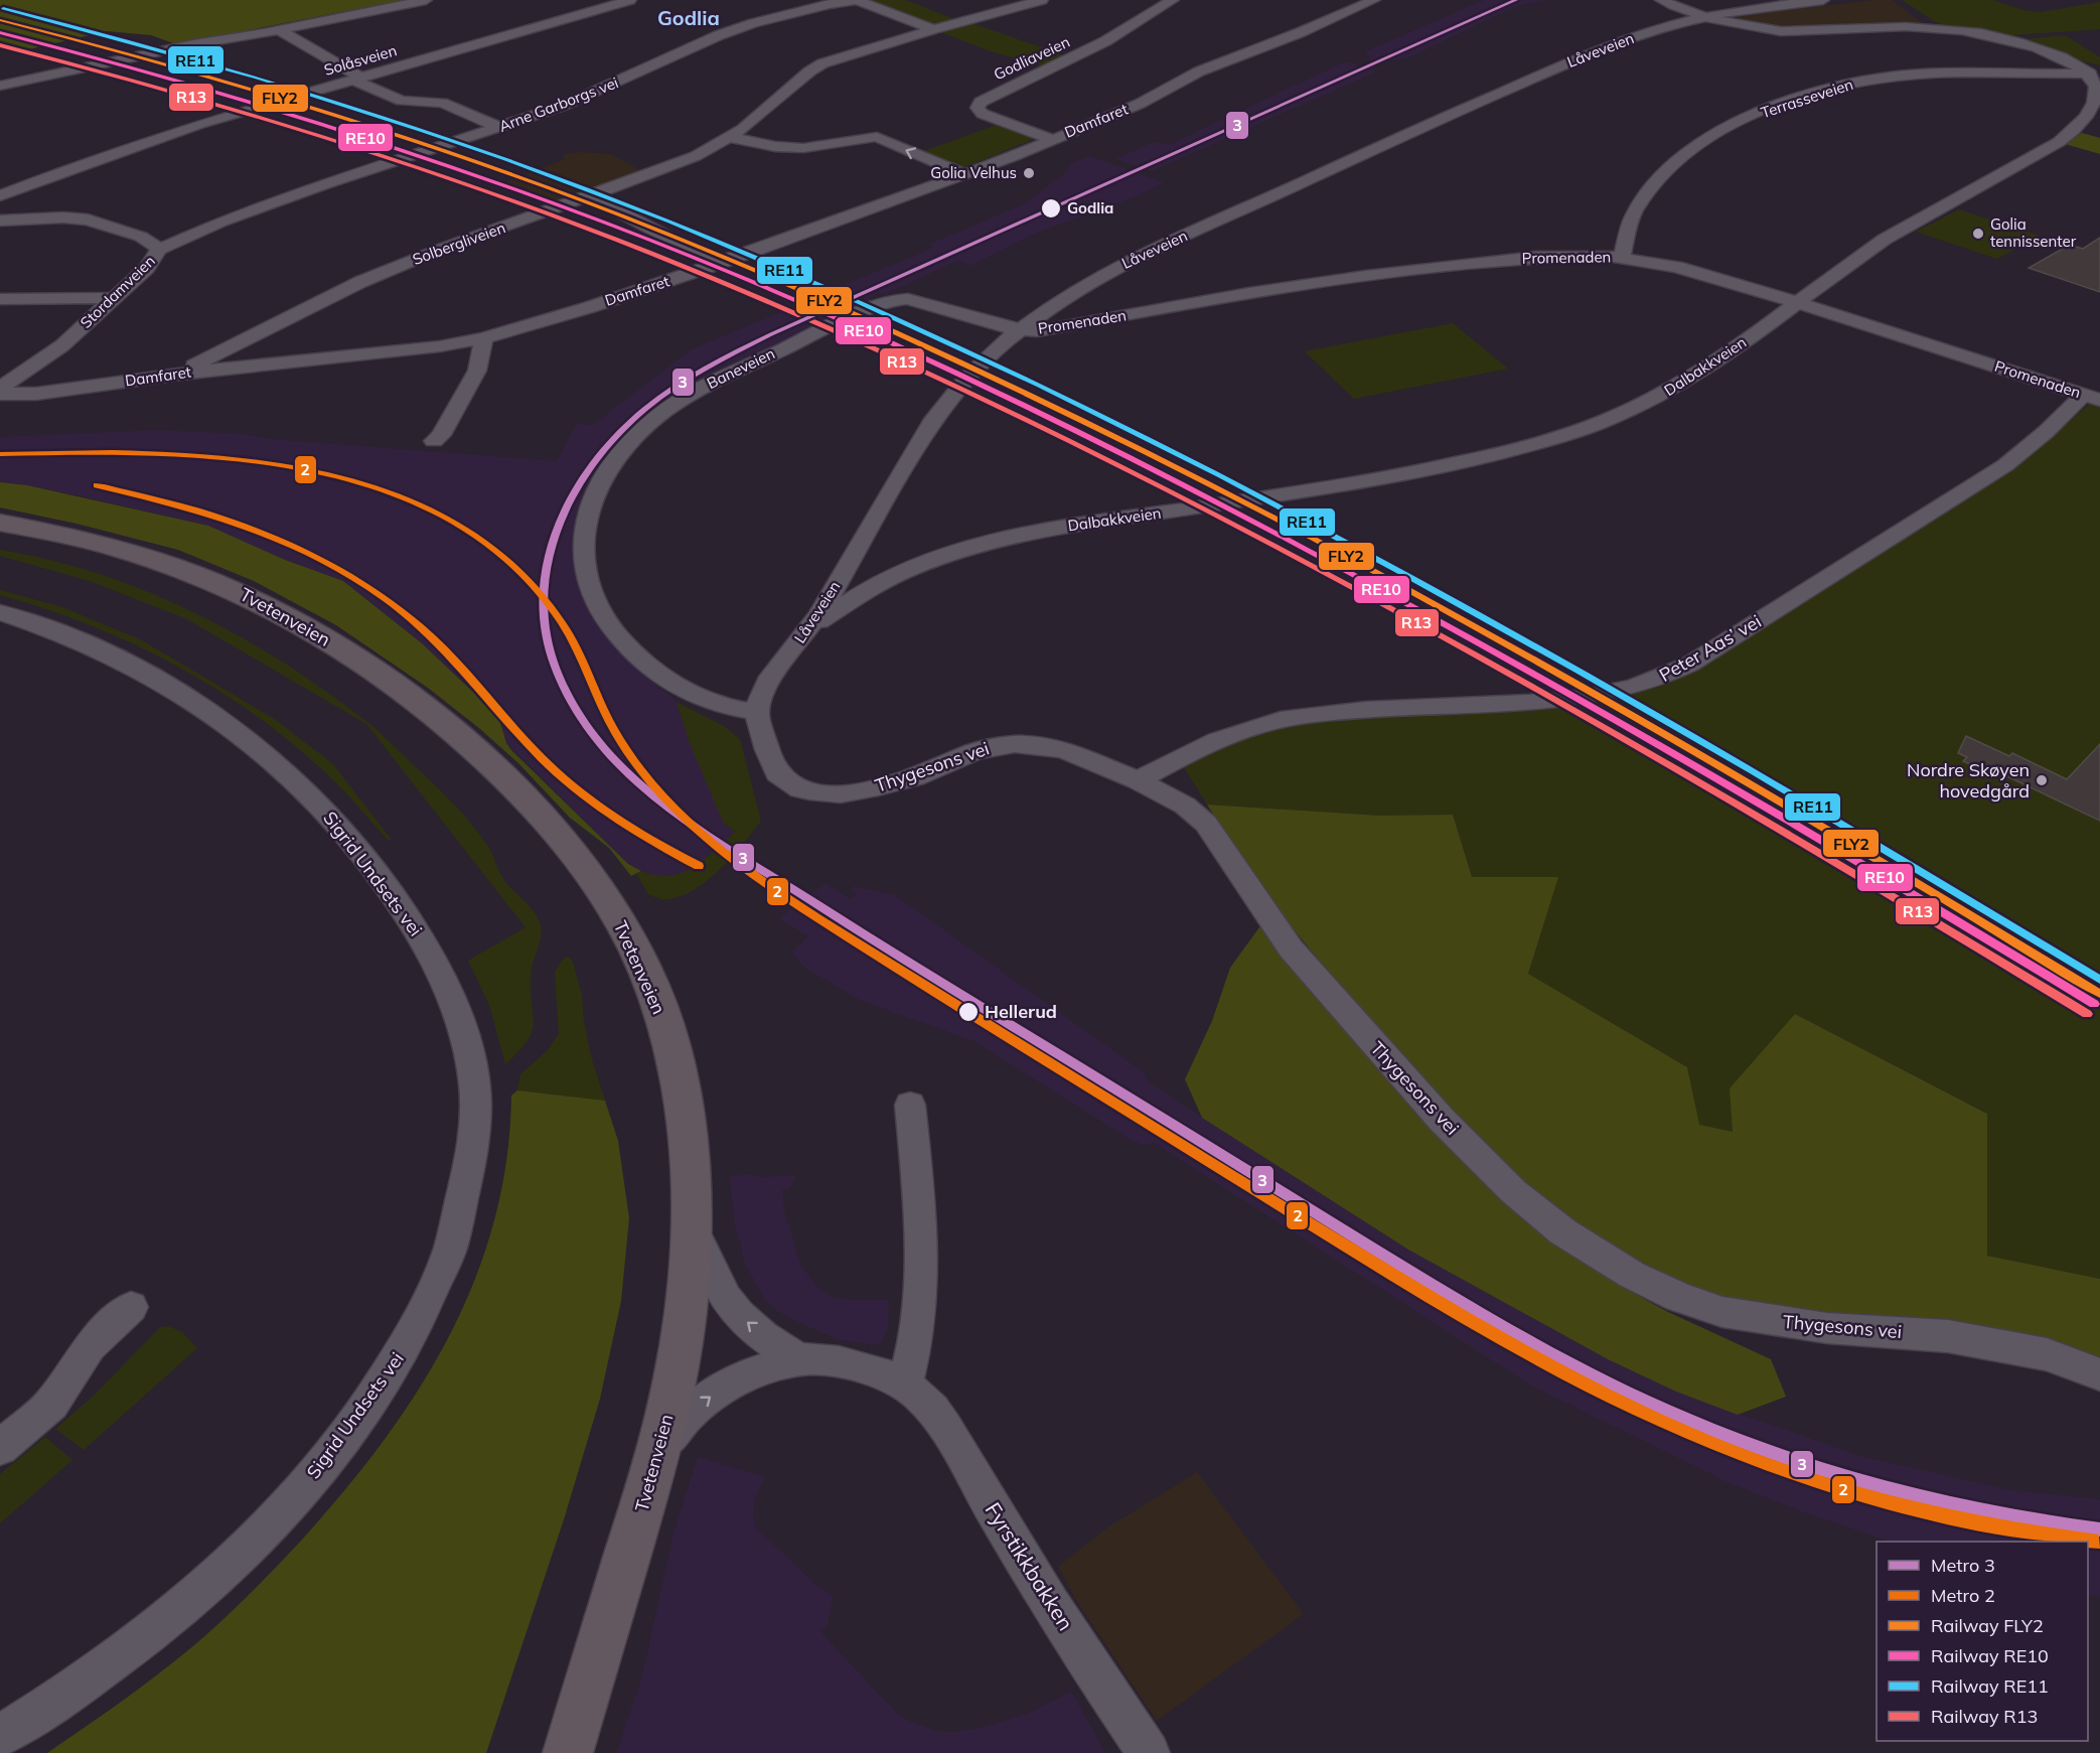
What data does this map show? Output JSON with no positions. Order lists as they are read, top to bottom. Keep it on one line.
{"streets":{"main road":["Tvetenveien"],"street":["Låveveien","Godliaveien","Solåsveien","Terrasseveien","Arne Garborgs vei","Damfaret","Solbergliveien","Promenaden","Stordamveien","Dalbakkveien","Baneveien","Peter Aas’ vei","Thygesons vei","Sigrid Undsets vei","Fyrstikkbakken"]},"crossings":[["Låveveien","Promenaden"],["Låveveien","Dalbakkveien"],["Låveveien","Baneveien"],["Låveveien","Thygesons vei"],["Godliaveien","Damfaret"],["Terrasseveien","Promenaden"],["Terrasseveien","Dalbakkveien"],["Arne Garborgs vei","Stordamveien"],["Damfaret","Solbergliveien"],["Promenaden","Dalbakkveien"],["Promenaden","Baneveien"],["Promenaden","Peter Aas’ vei"],["Baneveien","Thygesons vei"],["Tvetenveien","Fyrstikkbakken"],["Peter Aas’ vei","Thygesons vei"]],"districts":["Godlia"],"places":["Golia Velhus","Godlia","Golia tennissenter","Nordre Skøyen hovedgård","Hellerud"],"lines":["metro line 3","rail line RE11","rail line FLY2","rail line RE10","rail line R13","metro line 2"],"legend":["Metro 3","Metro 2","Railway FLY2","Railway RE10","Railway RE11","Railway R13"]}
